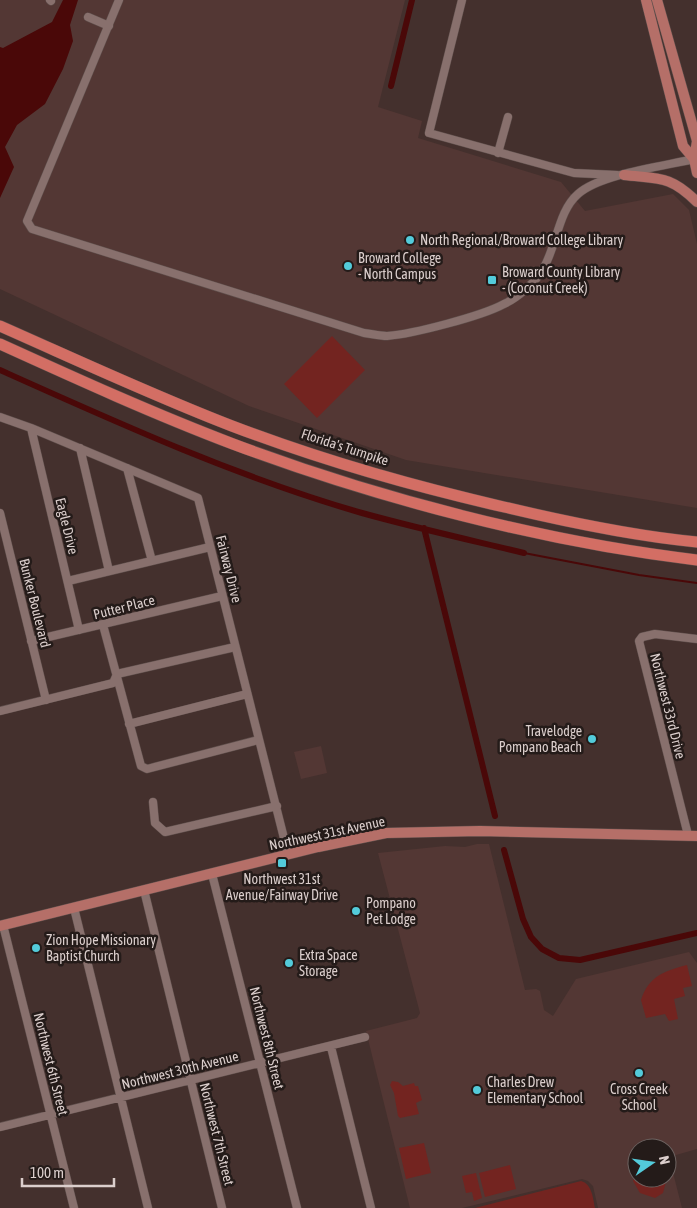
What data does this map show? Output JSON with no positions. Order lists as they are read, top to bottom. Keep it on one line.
{"streets":{"highway":["Florida's Turnpike"],"main road":["Northwest 31st Avenue"],"street":["Eagle Drive","Fairway Drive","Bunker Boulevard","Putter Place","Northwest 33rd Drive","Northwest 8th Street","Northwest 6th Street","Northwest 30th Avenue","Northwest 7th Street"]},"crossings":[["Eagle Drive","Fairway Drive"],["Eagle Drive","Putter Place"],["Fairway Drive","Putter Place"],["Fairway Drive","Northwest 31st Avenue"],["Bunker Boulevard","Putter Place"],["Northwest 33rd Drive","Northwest 31st Avenue"],["Northwest 31st Avenue","Northwest 8th Street"],["Northwest 31st Avenue","Northwest 6th Street"],["Northwest 31st Avenue","Northwest 7th Street"],["Northwest 8th Street","Northwest 30th Avenue"],["Northwest 6th Street","Northwest 30th Avenue"],["Northwest 30th Avenue","Northwest 7th Street"]],"places":{"other":["North Regional/Broward College Library","Broward College - North Campus","Travelodge Pompano Beach","Pompano Pet Lodge","Zion Hope Missionary Baptist Church","Extra Space Storage","Cross Creek School","Charles Drew Elementary School"],"transit":["Broward County Library - (Coconut Creek)","Northwest 31st Avenue/Fairway Drive"]},"scale_bar":"100 m","north":"right"}
